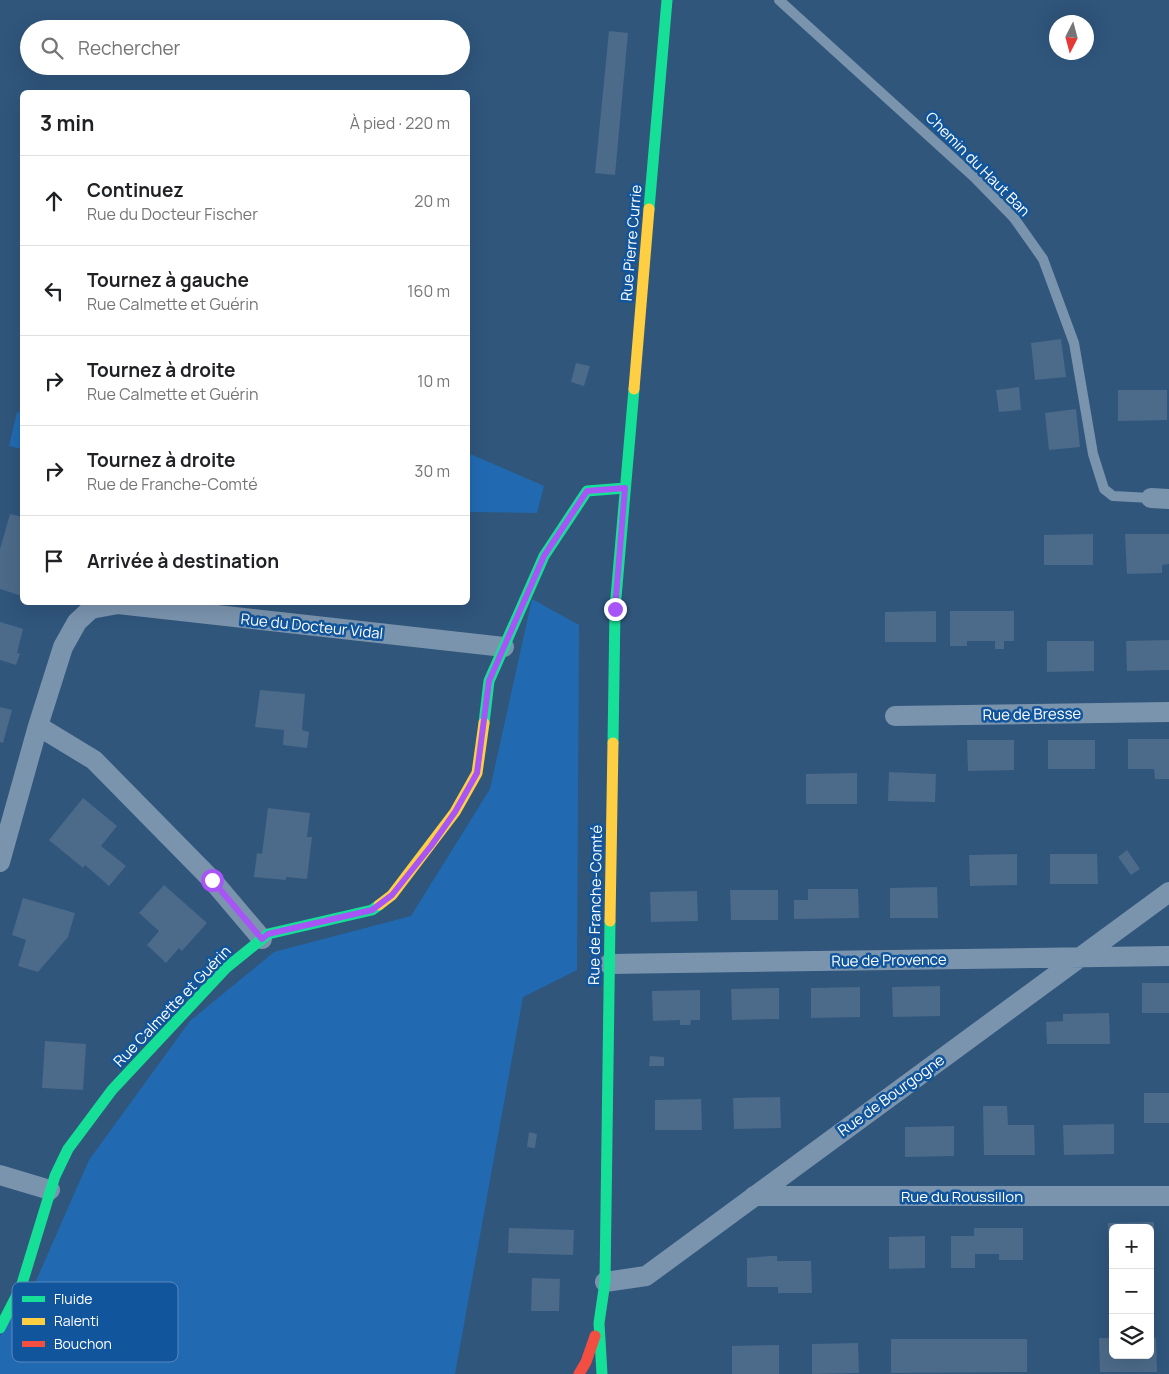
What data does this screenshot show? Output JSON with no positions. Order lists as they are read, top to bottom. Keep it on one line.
{"streets":{"street":["Rue Pierre Currie","Rue du Docteur Vidal","Rue de Bresse","Rue de Franche-Comté","Rue de Provence","Rue Calmette et Guérin","Rue de Bourgogne","Rue du Roussillon"],"lane":["Chemin du Haut Ban"]},"crossings":[["Rue Pierre Currie","Rue de Franche-Comté"],["Rue Pierre Currie","Rue Calmette et Guérin"],["Rue du Docteur Vidal","Rue Calmette et Guérin"],["Rue de Franche-Comté","Rue de Provence"],["Rue de Franche-Comté","Rue Calmette et Guérin"],["Rue de Franche-Comté","Rue de Bourgogne"],["Rue de Provence","Rue de Bourgogne"],["Rue de Bourgogne","Rue du Roussillon"]],"legend":["Fluide","Ralenti","Bouchon"],"north":"bottom","page":{"search":"Rechercher","heading":["3 min","À pied · 220 m"],"list":[["Continuez","Rue du Docteur Fischer","20 m"],["Tournez à gauche","Rue Calmette et Guérin","160 m"],["Tournez à droite","Rue Calmette et Guérin","10 m"],["Tournez à droite","Rue de Franche-Comté","30 m"],"Arrivée à destination"],"map_buttons":["+","−"]}}
